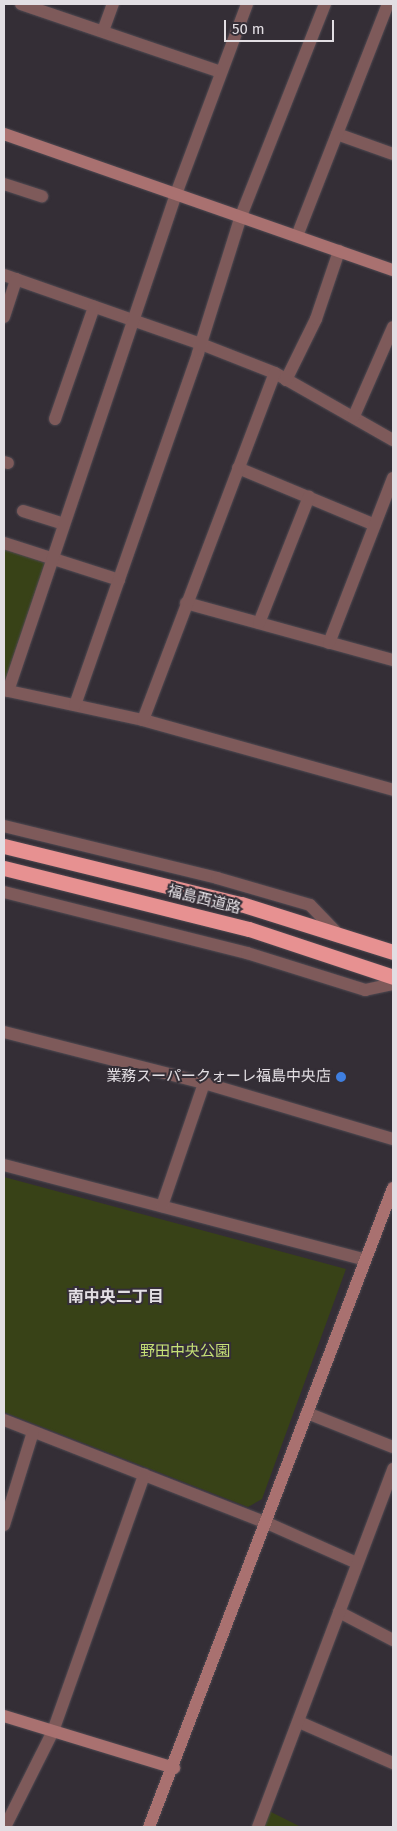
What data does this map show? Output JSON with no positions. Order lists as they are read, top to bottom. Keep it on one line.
{"streets":{"highway":["福島西道路"]},"districts":["南中央二丁目"],"parks":["野田中央公園"],"places":["業務スーパークォーレ福島中央店"],"scale_bar":"50 m"}
